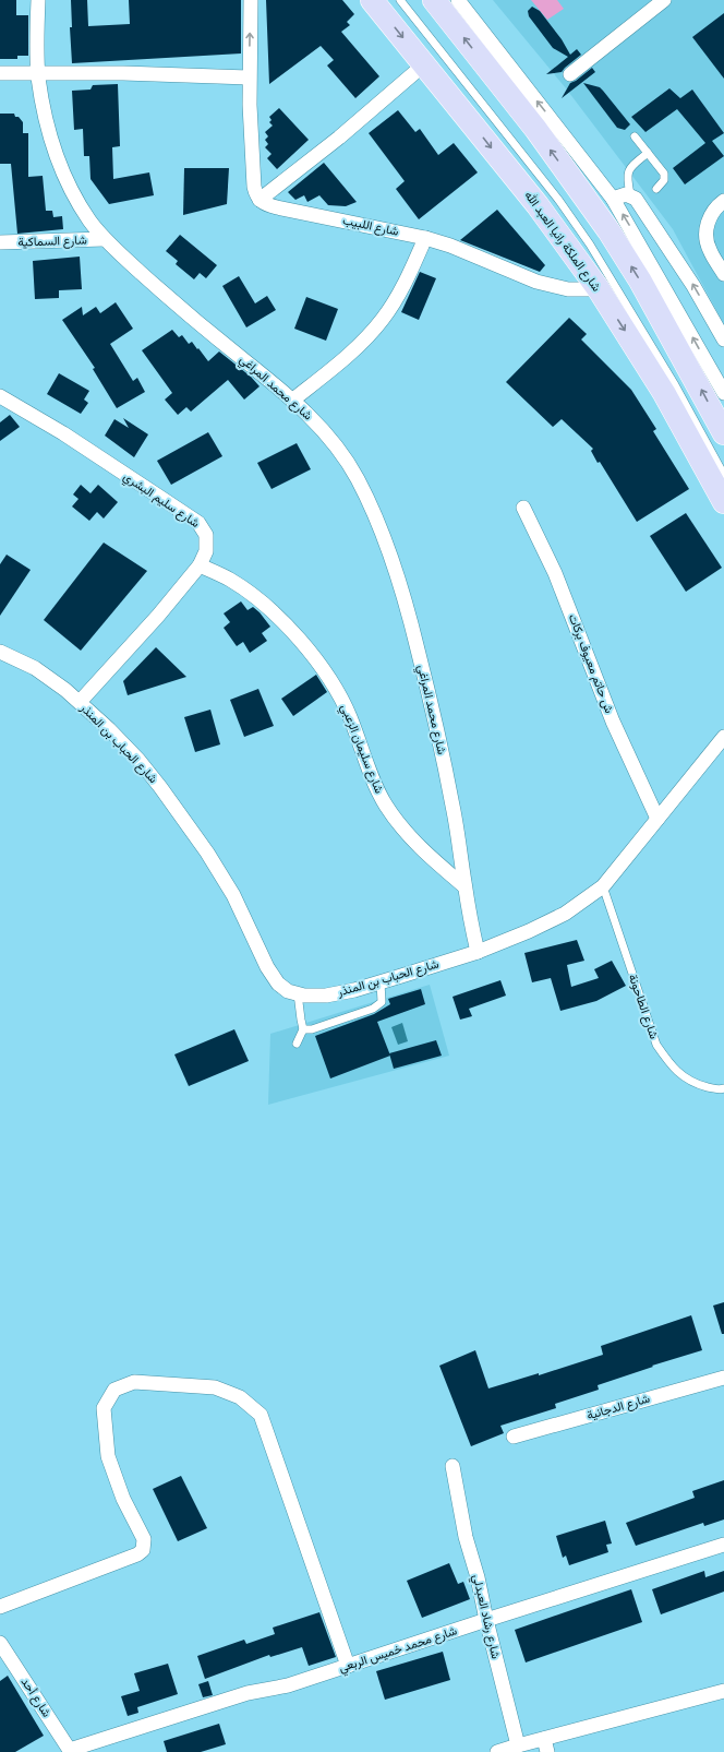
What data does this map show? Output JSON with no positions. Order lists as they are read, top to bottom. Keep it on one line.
{"streets":{"main road":["شارع الملكة رانيا العبد الله"],"street":["شارع اللبيب","شارع السماكية","شارع محمد المراغي","شارع سليم البشري","ش حاتم معيوف بركات","شارع الحباب بن المنذر","شارع سليمان الزعبي","شارع الدجانية","شارع رشاد العبدلي","شارع محمد خميس الربعي","شارع أحد"],"lane":["شارع الطاحونة"]},"crossings":[["شارع اللبيب","شارع الملكة رانيا العبد الله"],["شارع السماكية","شارع محمد المراغي"],["شارع محمد المراغي","شارع الحباب بن المنذر"],["شارع محمد المراغي","شارع سليمان الزعبي"],["شارع سليم البشري","شارع الحباب بن المنذر"],["شارع سليم البشري","شارع سليمان الزعبي"],["ش حاتم معيوف بركات","شارع الحباب بن المنذر"],["شارع الحباب بن المنذر","شارع الطاحونة"],["شارع رشاد العبدلي","شارع محمد خميس الربعي"],["شارع محمد خميس الربعي","شارع أحد"]]}
